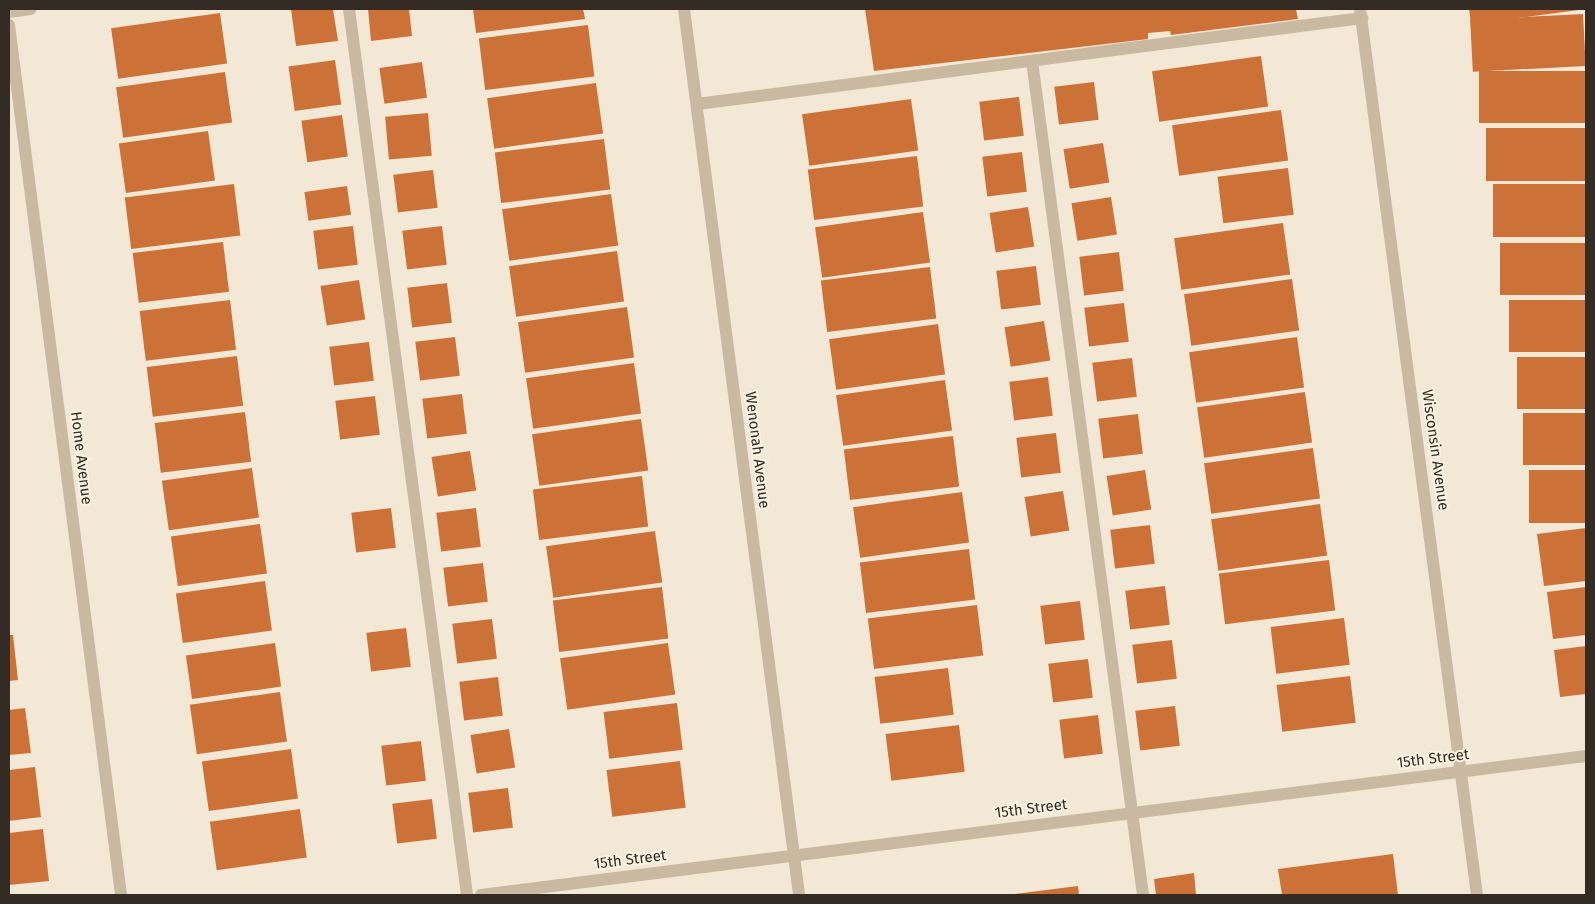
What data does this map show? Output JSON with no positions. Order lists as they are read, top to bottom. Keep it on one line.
{"streets":{"street":["Wenonah Avenue","Wisconsin Avenue","Home Avenue","15th Street"]},"crossings":[["Wenonah Avenue","15th Street"],["Wisconsin Avenue","15th Street"]]}
